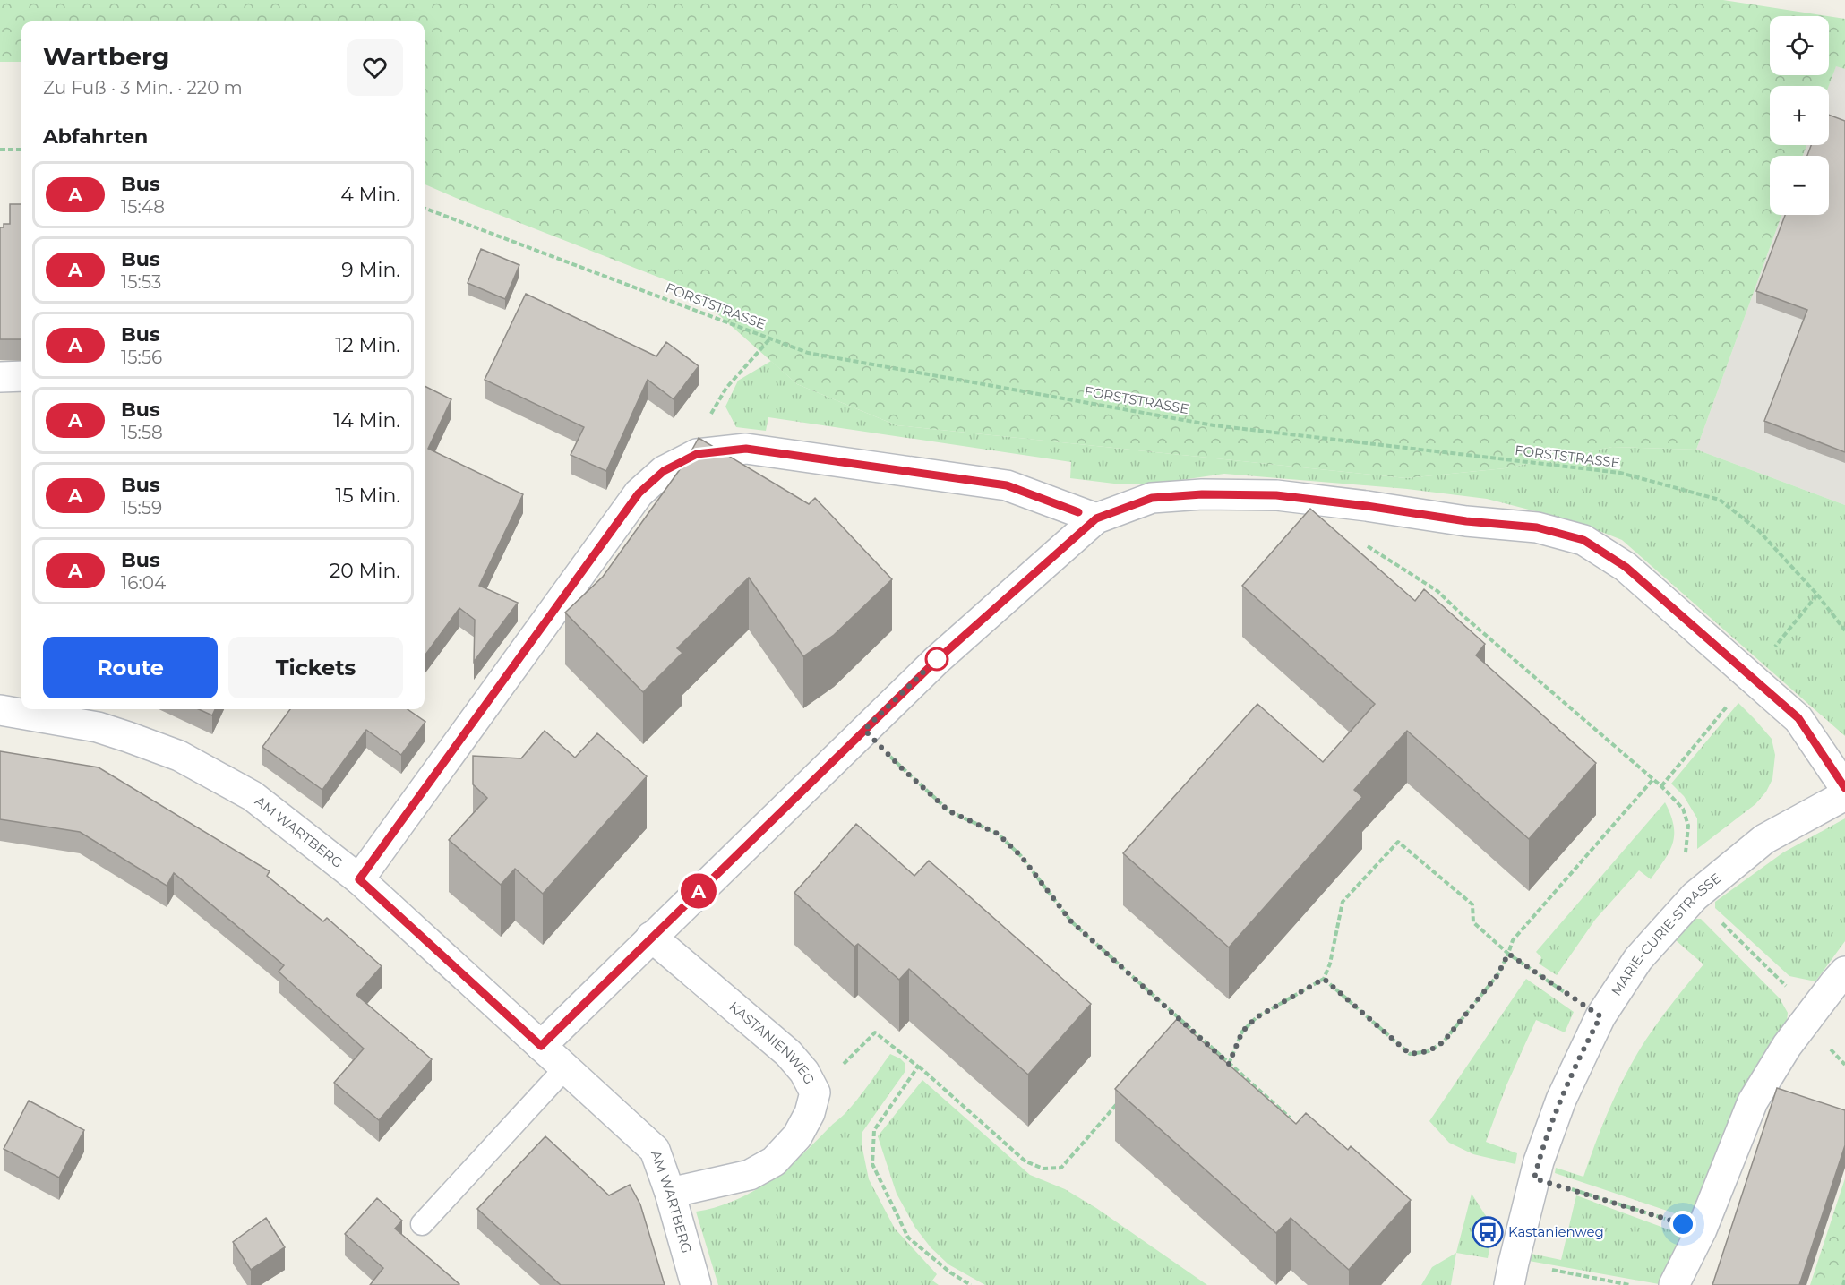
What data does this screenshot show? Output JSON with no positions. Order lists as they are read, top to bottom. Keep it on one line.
{"streets":{"street":["AM WARTBERG","MARIE-CURIE-STRASSE","KASTANIENWEG"],"path":["FORSTSTRASSE"]},"crossings":[["AM WARTBERG","KASTANIENWEG"]],"places":{"bus stop":["Kastanienweg"]},"lines":["bus line A"],"page":{"on_map":"A","map_buttons":["+","−"],"heading":[["Wartberg","Zu Fuß · 3 Min. · 220 m"],"Abfahrten"],"list":[{"mark":"A","name":"Bus","note":"15:48","value":"4 Min."},{"mark":"A","name":"Bus","note":"15:53","value":"9 Min."},{"mark":"A","name":"Bus","note":"15:56","value":"12 Min."},{"mark":"A","name":"Bus","note":"15:58","value":"14 Min."},{"mark":"A","name":"Bus","note":"15:59","value":"15 Min."},{"mark":"A","name":"Bus","note":"16:04","value":"20 Min."}],"buttons":["Route","Tickets"]}}
